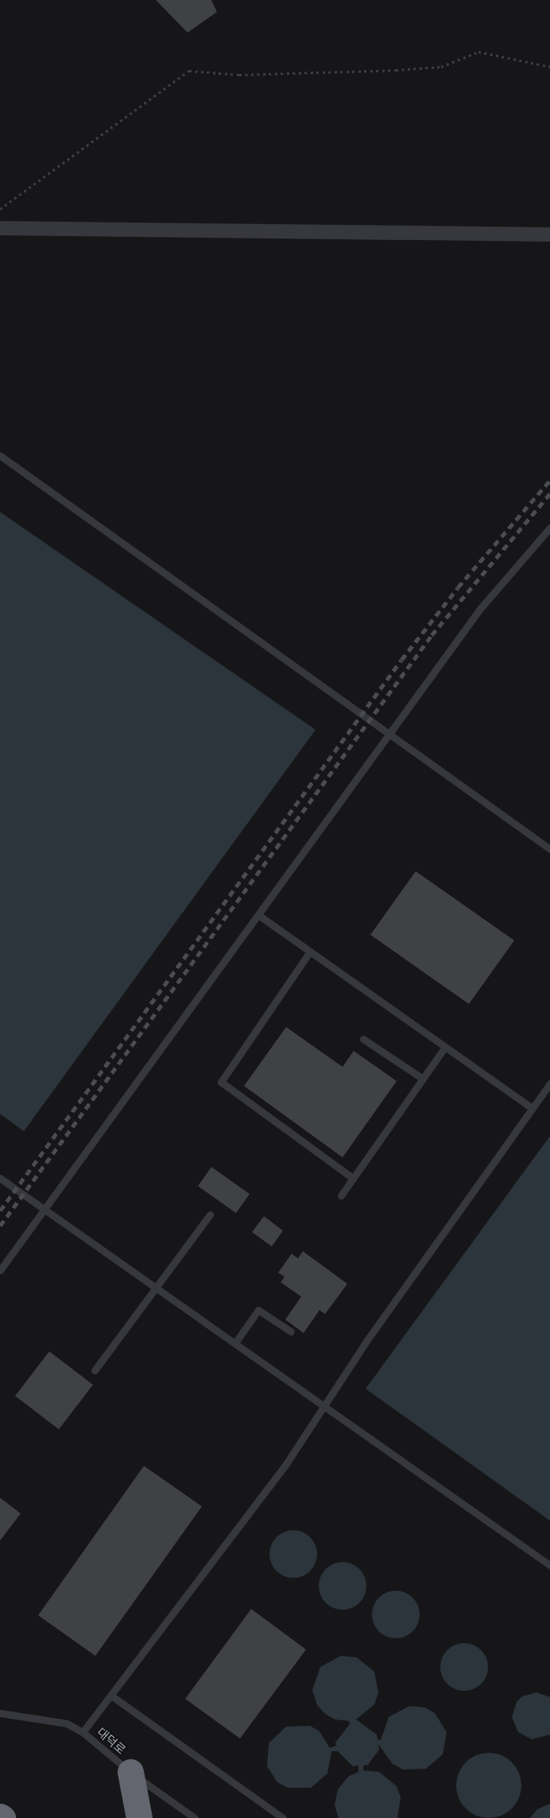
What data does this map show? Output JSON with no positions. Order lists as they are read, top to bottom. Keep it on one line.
{"streets":{"lane":["대덕로"]}}
